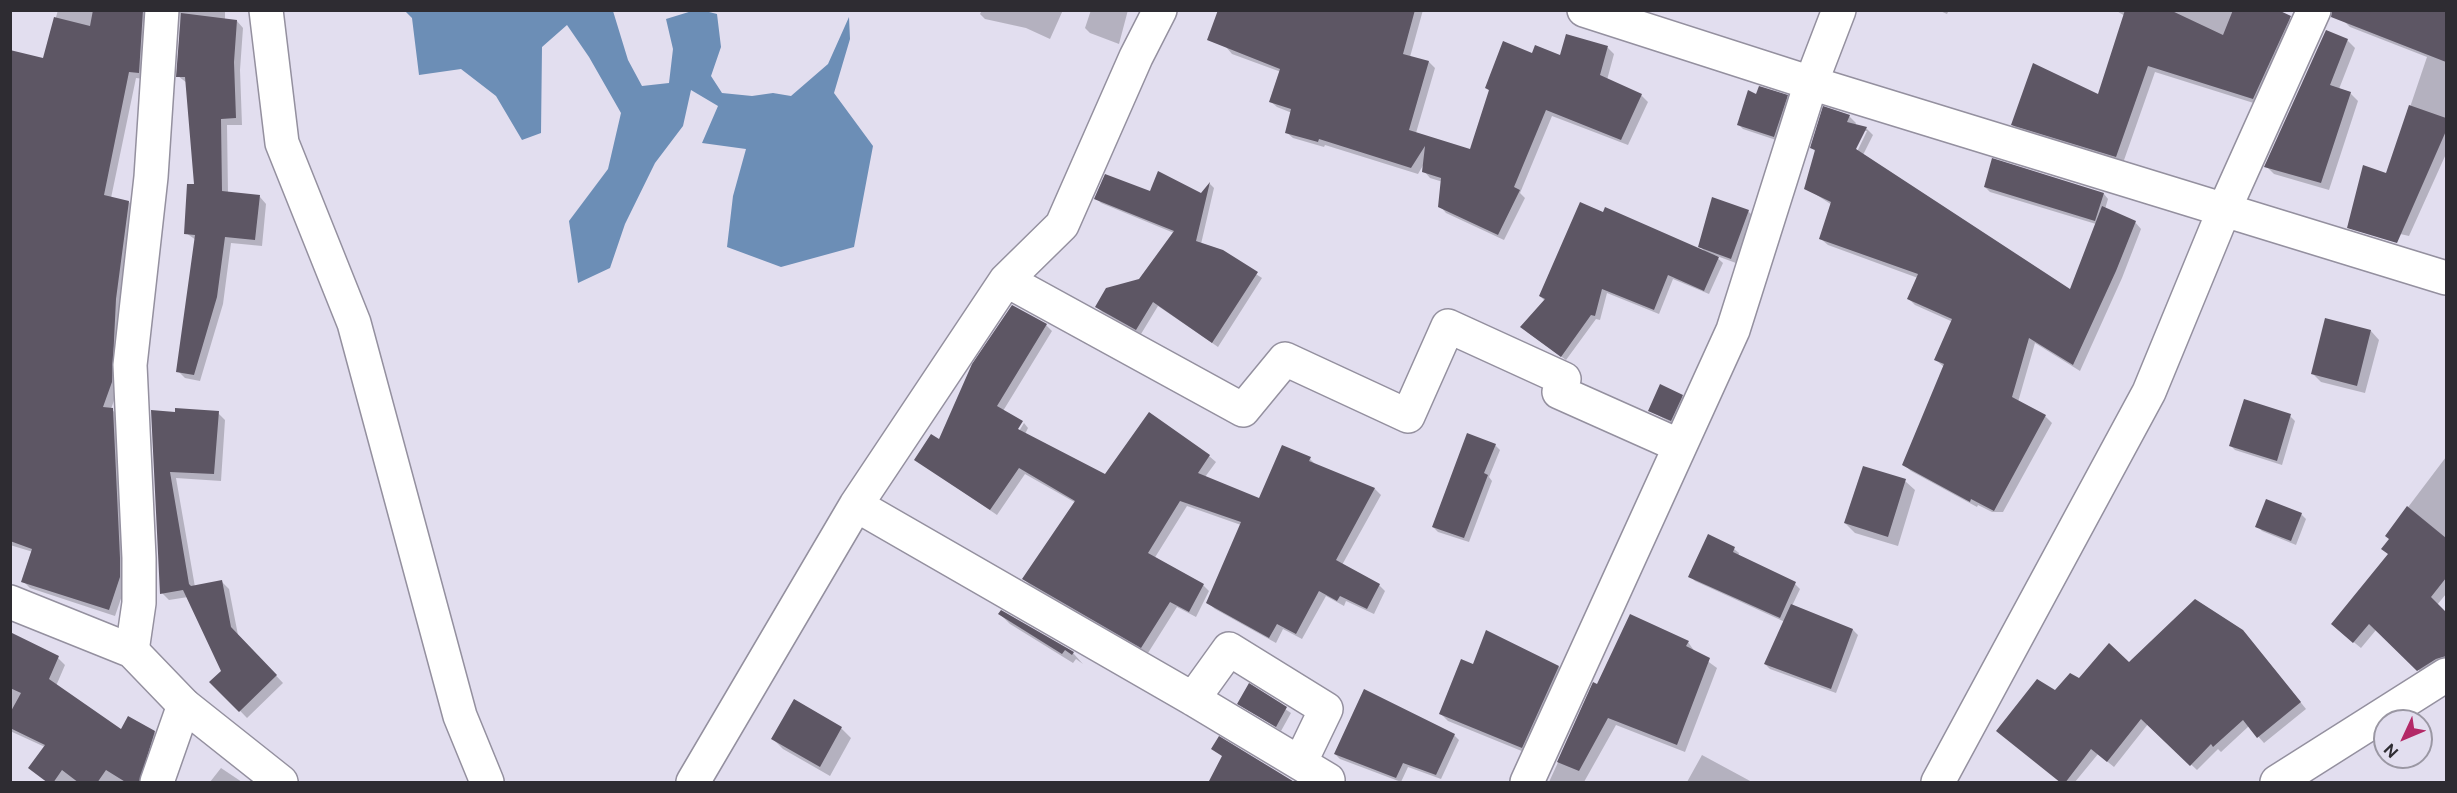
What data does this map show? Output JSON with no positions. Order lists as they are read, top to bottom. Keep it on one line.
{"north":"bottom left"}
